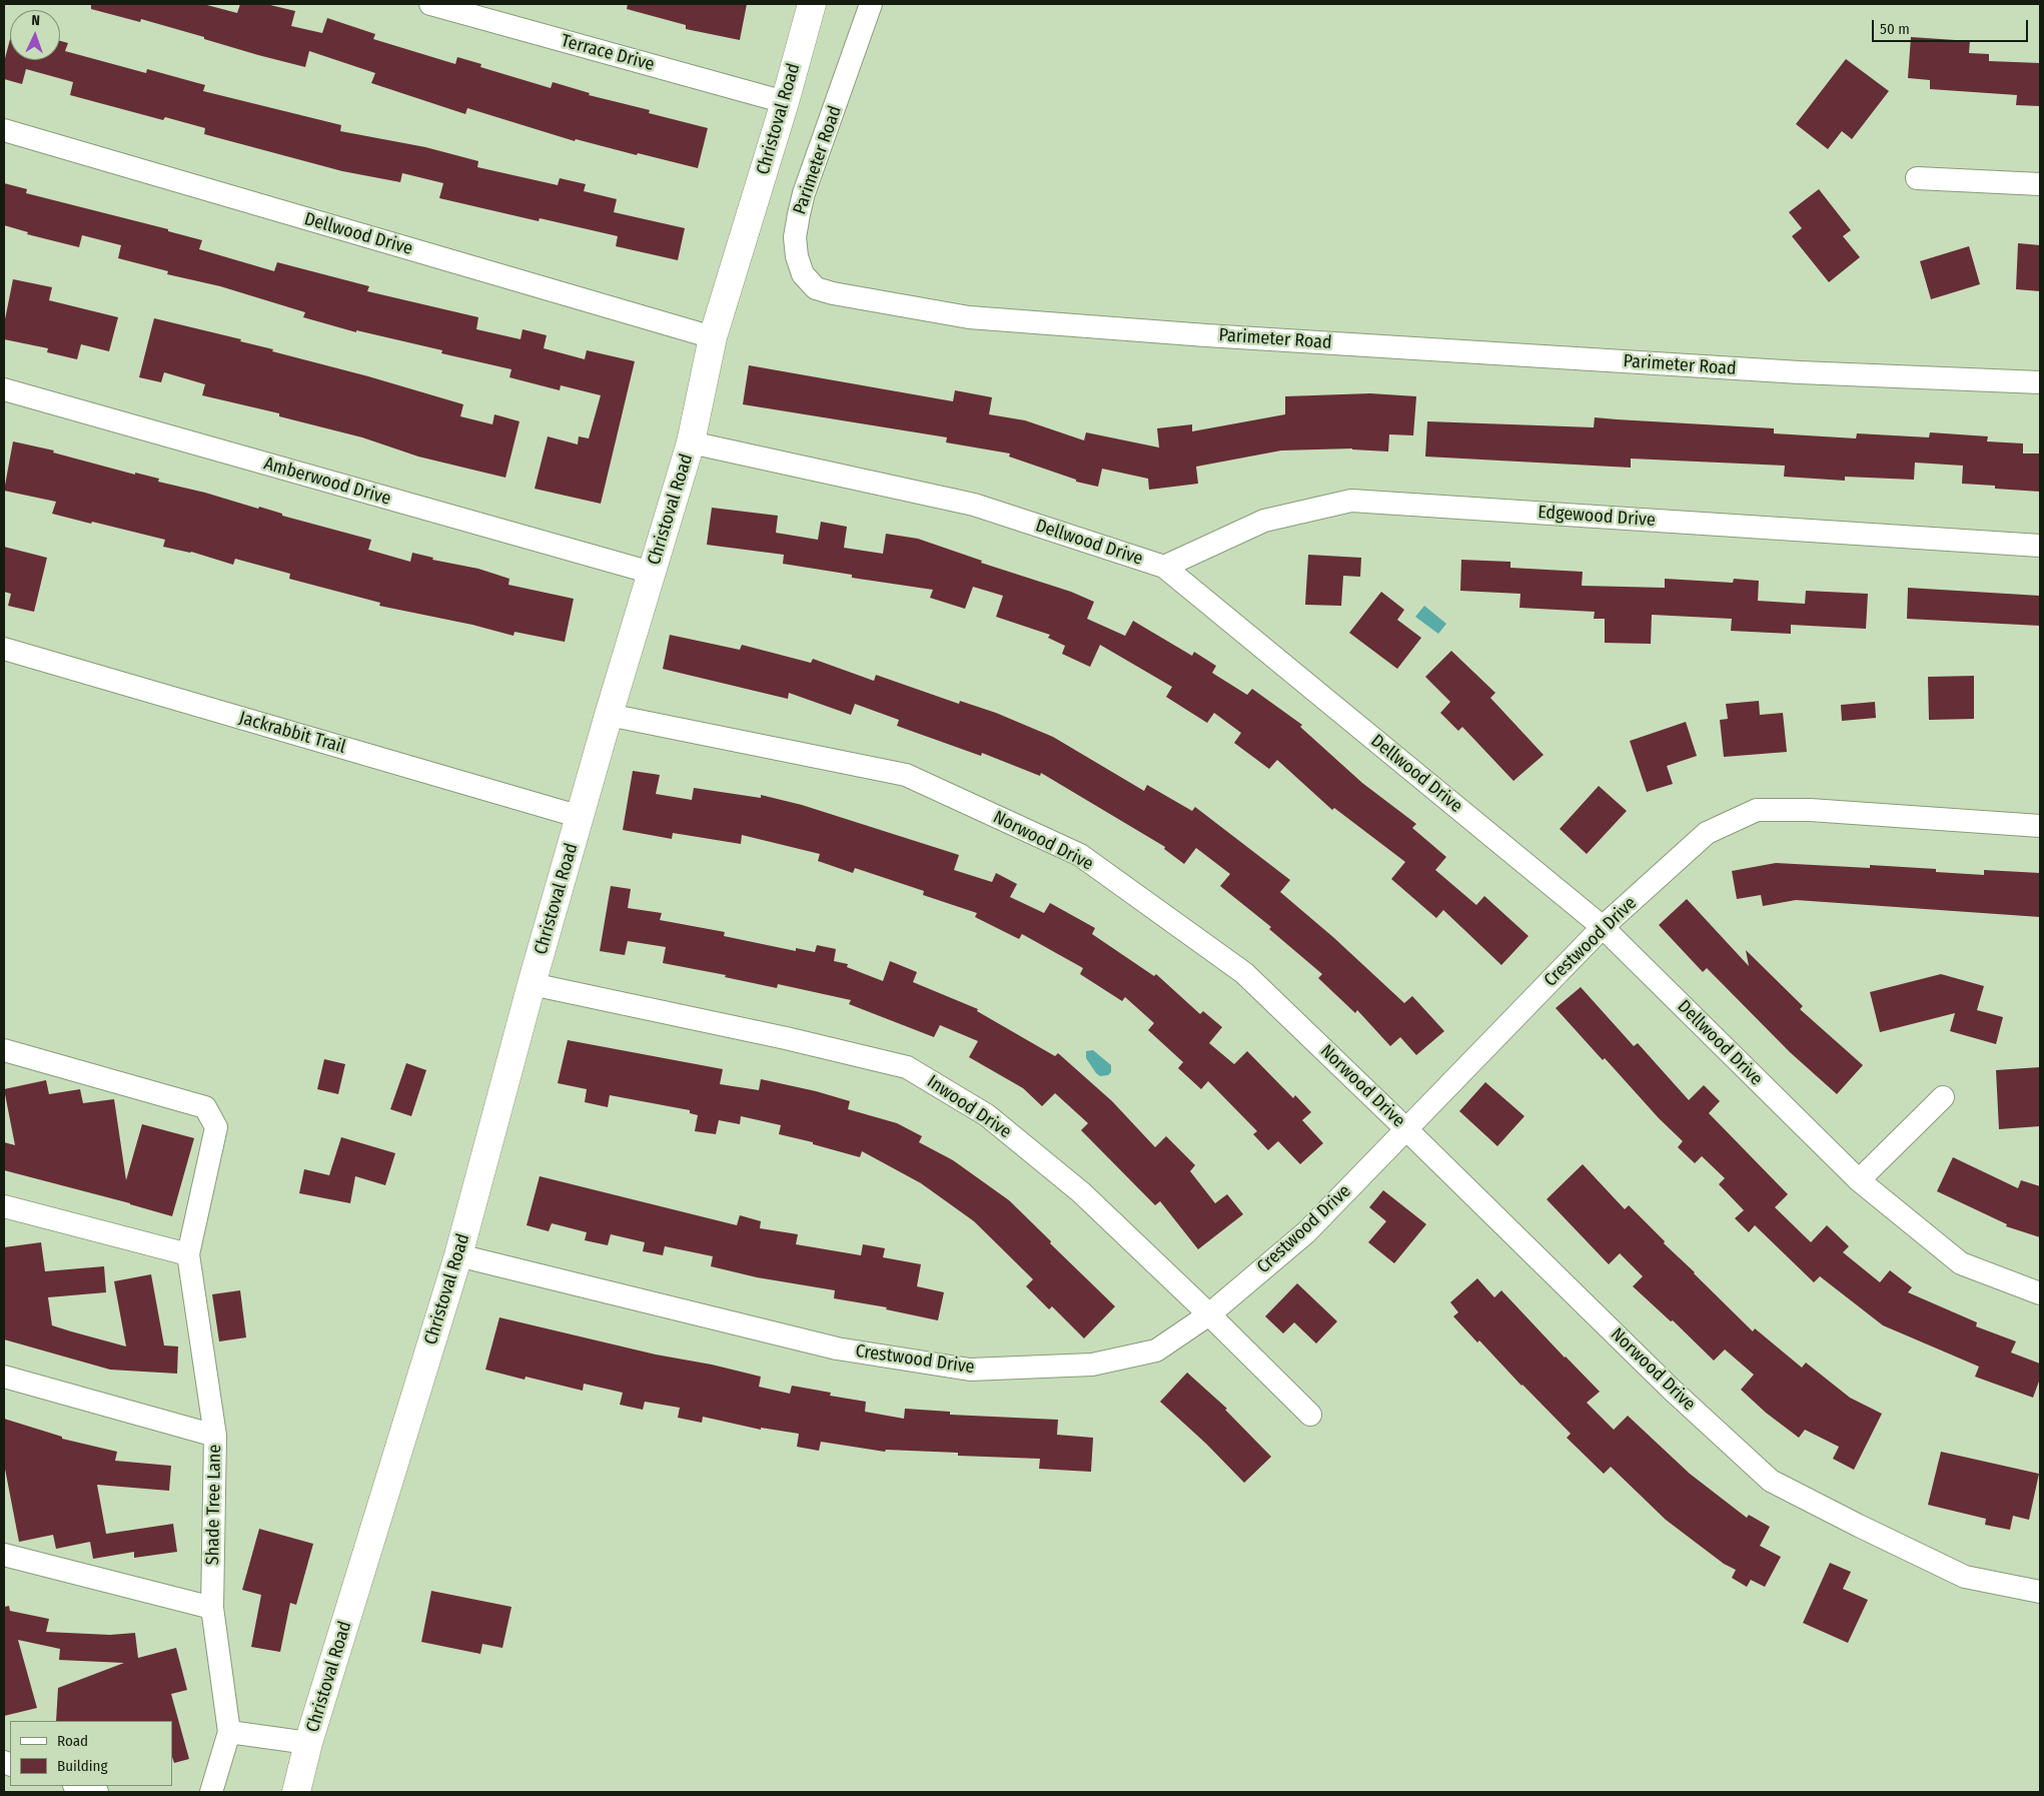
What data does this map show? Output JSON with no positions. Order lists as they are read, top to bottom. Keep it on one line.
{"streets":{"street":["Terrace Drive","Christoval Road","Parimeter Road","Dellwood Drive","Amberwood Drive","Edgewood Drive","Jackrabbit Trail","Norwood Drive","Crestwood Drive","Inwood Drive","Shade Tree Lane"]},"crossings":[["Terrace Drive","Christoval Road"],["Christoval Road","Dellwood Drive"],["Christoval Road","Amberwood Drive"],["Christoval Road","Jackrabbit Trail"],["Christoval Road","Norwood Drive"],["Christoval Road","Crestwood Drive"],["Christoval Road","Inwood Drive"],["Dellwood Drive","Edgewood Drive"],["Dellwood Drive","Crestwood Drive"],["Norwood Drive","Crestwood Drive"],["Crestwood Drive","Inwood Drive"]],"legend":["Road","Building"],"scale_bar":"50 m","north":"top"}
